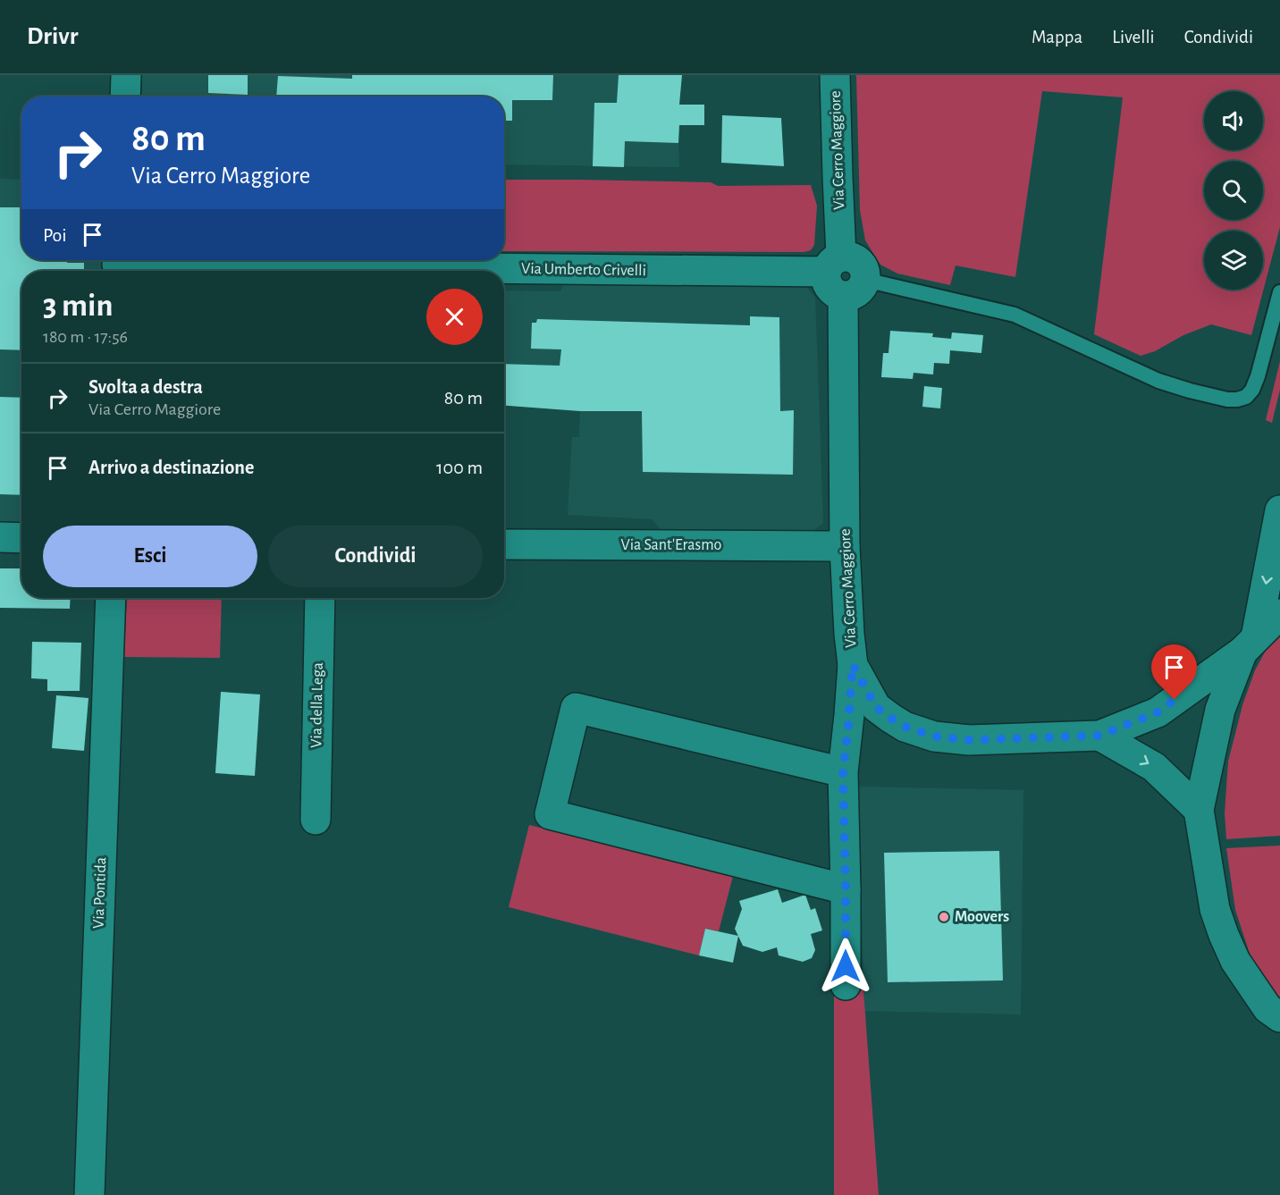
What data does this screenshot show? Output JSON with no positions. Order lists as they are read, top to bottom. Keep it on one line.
{"streets":{"street":["Via Cerro Maggiore","Via Umberto Crivelli","Via Sant'Erasmo","Via della Lega","Via Pontida"]},"crossings":[["Via Cerro Maggiore","Via Umberto Crivelli"],["Via Cerro Maggiore","Via Sant'Erasmo"]],"places":["Moovers"],"page":{"header":"Drivr","nav":["Mappa","Livelli","Condividi"],"turn":["80 m","Via Cerro Maggiore"],"then":"Poi","heading":["3 min","180 m · 17:56"],"list":[{"name":"Svolta a destra","note":"Via Cerro Maggiore","value":"80 m"},{"name":"Arrivo a destinazione","value":"100 m"}],"buttons":["Esci","Condividi"]}}
